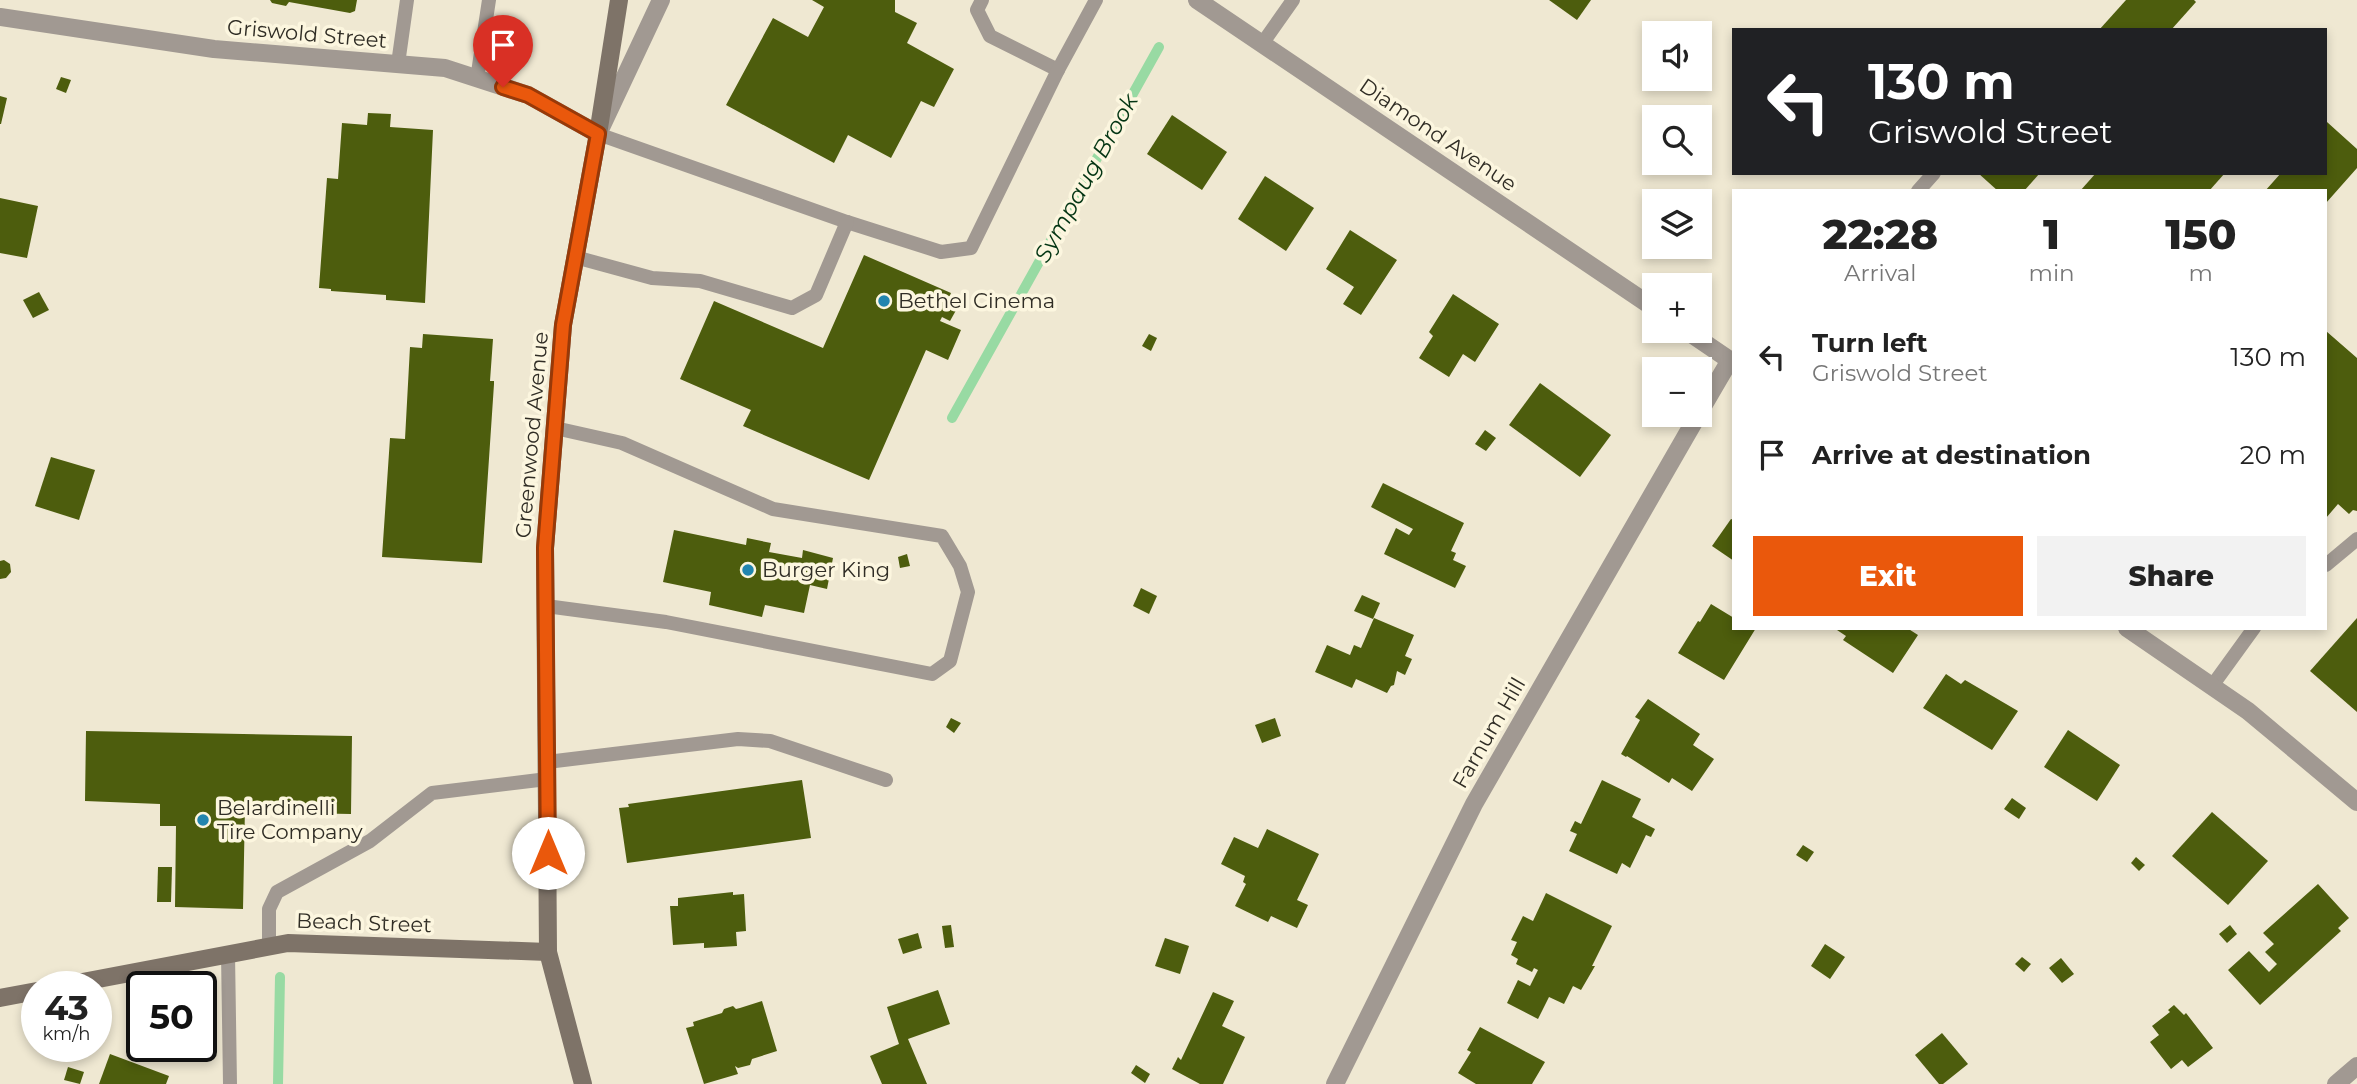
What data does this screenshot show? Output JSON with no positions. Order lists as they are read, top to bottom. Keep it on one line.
{"streets":{"main road":["Greenwood Avenue","Beach Street"],"street":["Griswold Street","Diamond Avenue","Farnum Hill"]},"crossings":[["Griswold Street","Greenwood Avenue"],["Greenwood Avenue","Beach Street"]],"water":["Sympaug Brook"],"places":["Bethel Cinema","Burger King","Belardinelli Tire Company"],"page":{"map_buttons":["+","−"],"turn":["130 m","Griswold Street"],"eta":["22:28","Arrival","1","min","150","m"],"list":[{"name":"Turn left","note":"Griswold Street","value":"130 m"},{"name":"Arrive at destination","value":"20 m"}],"buttons":["Exit","Share"],"speed":"43 km/h","limit":"50"}}
